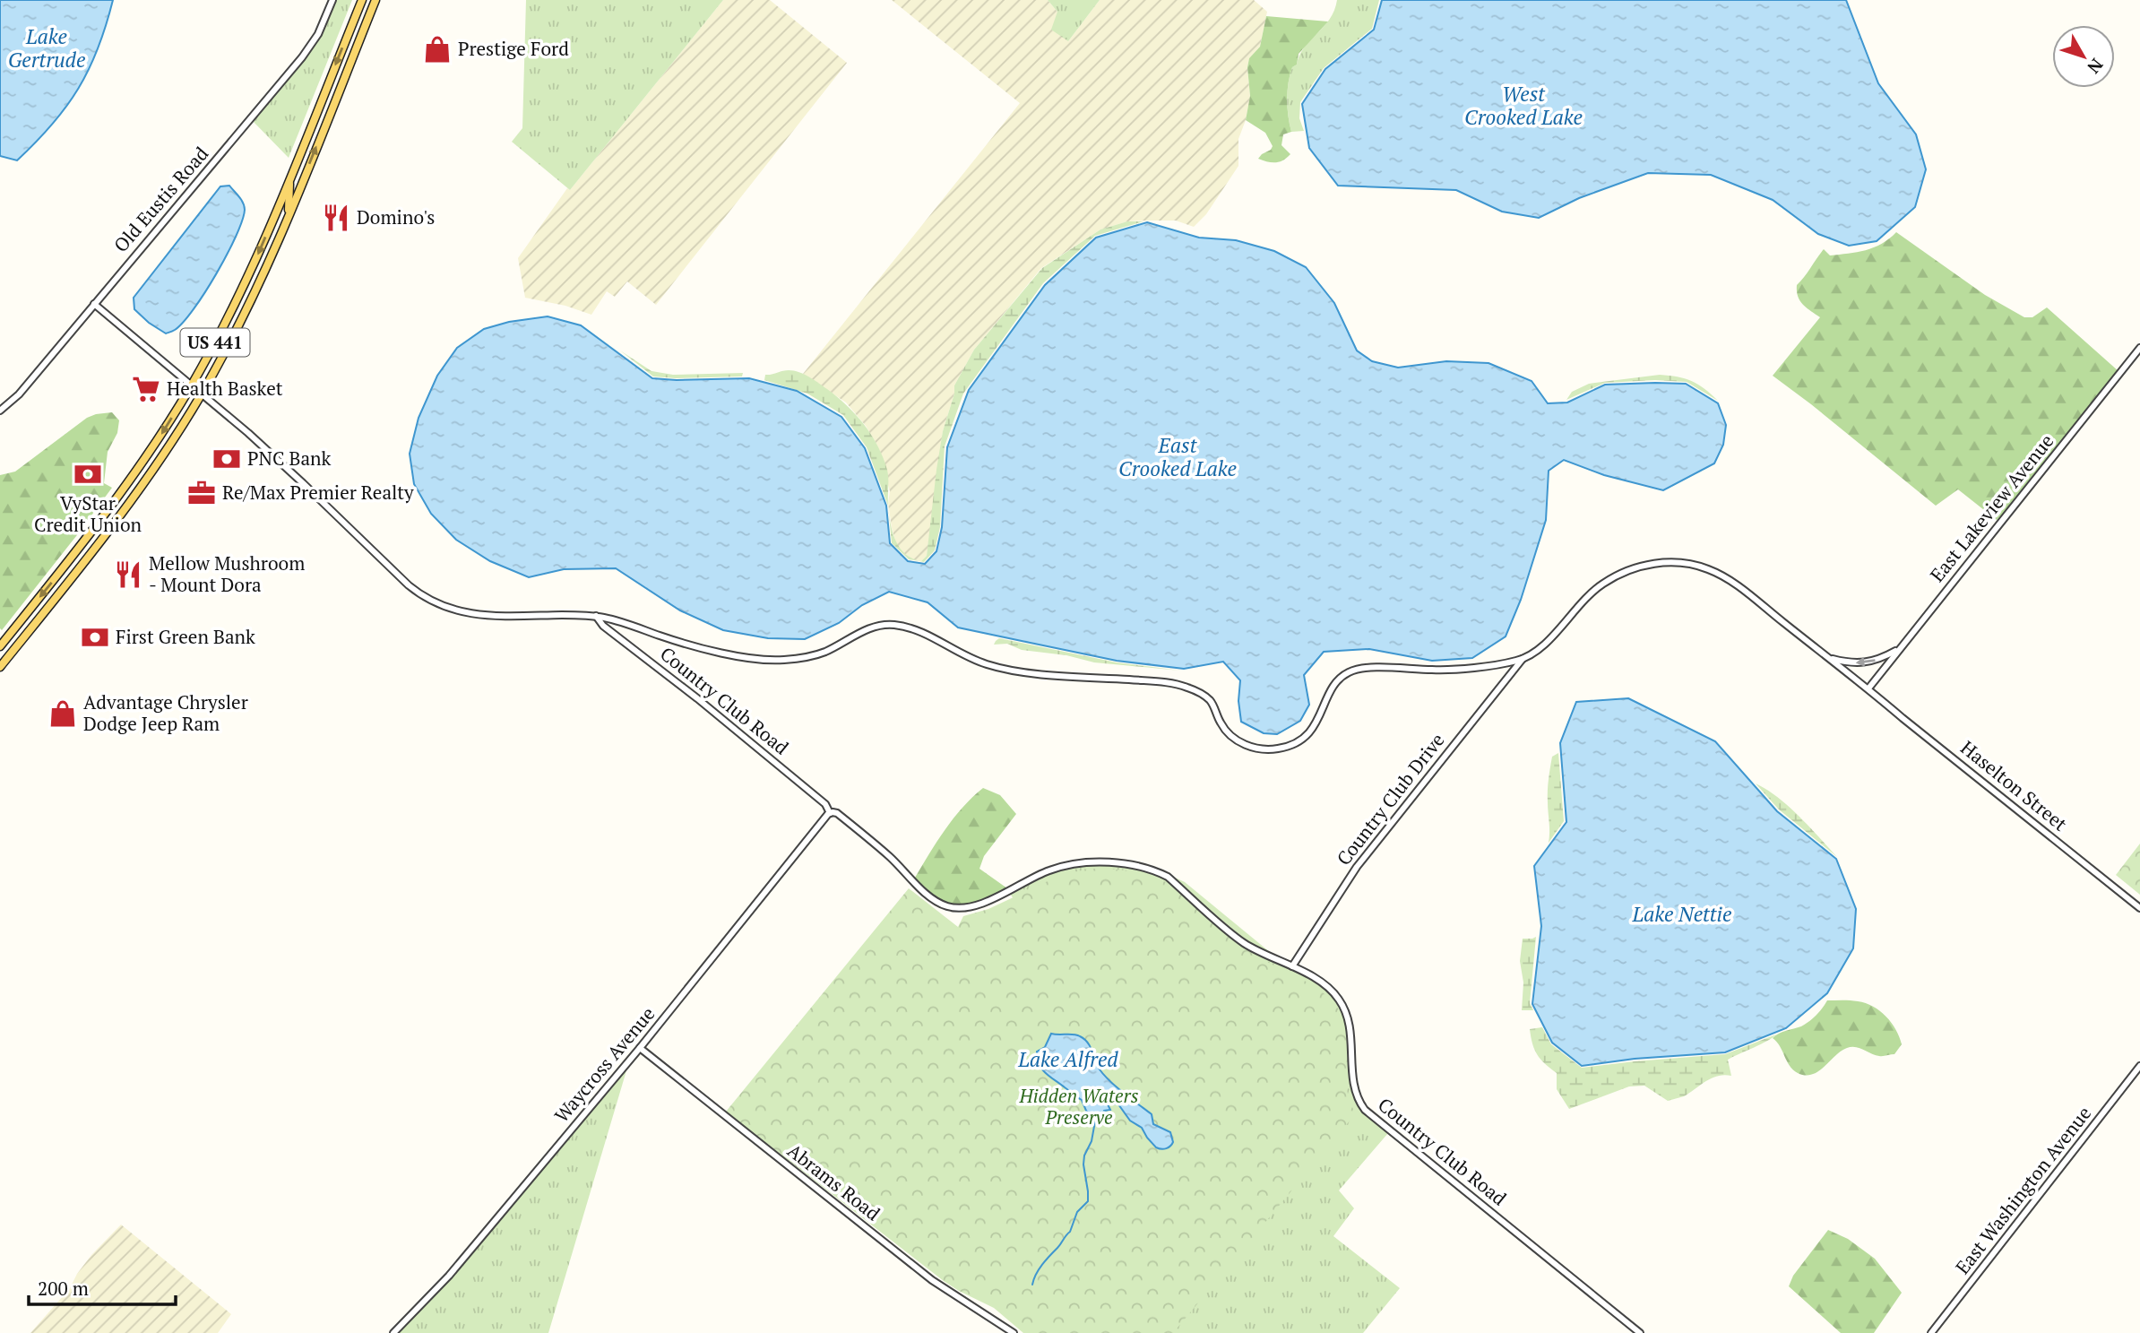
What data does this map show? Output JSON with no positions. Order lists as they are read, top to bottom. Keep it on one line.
{"streets":{"main road":["US 441"],"street":["Old Eustis Road","East Lakeview Avenue","Country Club Road","Haselton Street","Country Club Drive","Waycross Avenue","Abrams Road","East Washington Avenue"]},"crossings":[["East Lakeview Avenue","Haselton Street"],["Country Club Road","Country Club Drive"],["Country Club Road","Waycross Avenue"],["Haselton Street","Country Club Drive"],["Waycross Avenue","Abrams Road"]],"water":["Lake Gertrude","West Crooked Lake","East Crooked Lake","Lake Nettie","Lake Alfred"],"parks":["Hidden Waters Preserve"],"places":{"shop":["Prestige Ford","Advantage Chrysler Dodge Jeep Ram"],"restaurant":["Domino's","Mellow Mushroom - Mount Dora"],"supermarket":["Health Basket"],"bank":["PNC Bank","VyStar Credit Union","First Green Bank"],"office":["Re/Max Premier Realty"]},"scale_bar":"200 m","north":"bottom right"}
